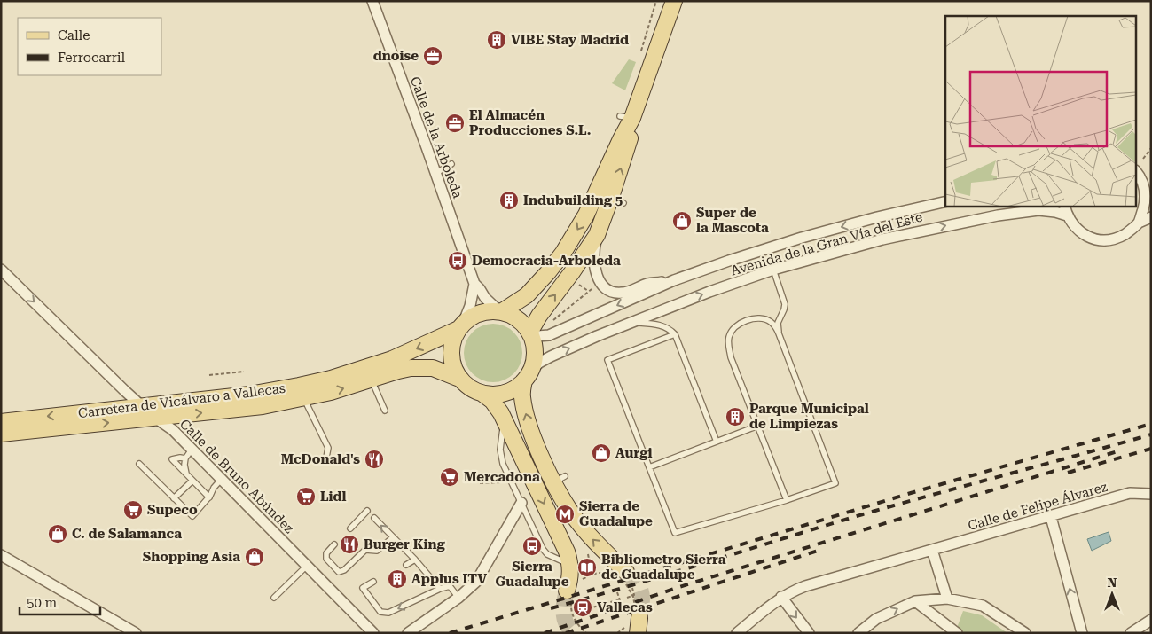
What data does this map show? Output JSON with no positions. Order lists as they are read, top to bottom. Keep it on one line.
{"streets":{"main road":["Carretera de Vicálvaro a Vallecas"],"street":["Calle de la Arboleda","Avenida de la Gran Vía del Este","Calle de Bruno Abúndez","Calle de Felipe Álvarez"]},"crossings":[["Calle de la Arboleda","Avenida de la Gran Vía del Este"],["Calle de la Arboleda","Carretera de Vicálvaro a Vallecas"],["Avenida de la Gran Vía del Este","Carretera de Vicálvaro a Vallecas"],["Carretera de Vicálvaro a Vallecas","Calle de Bruno Abúndez"]],"one_way":["Calle de Bruno Abúndez"],"places":{"building":["VIBE Stay Madrid","Indubuilding 5","Parque Municipal de Limpiezas","Applus ITV"],"office":["dnoise","El Almacén Producciones S.L."],"shop":["Super de la Mascota","Aurgi","C. de Salamanca","Shopping Asia"],"bus stop":["Democracia-Arboleda","Sierra Guadalupe"],"restaurant":["McDonald's","Burger King"],"supermarket":["Mercadona","Lidl","Supeco"],"metro station":["Sierra de Guadalupe"],"library":["Bibliometro Sierra de Guadalupe"],"station":["Vallecas"]},"legend":["Calle","Ferrocarril"],"scale_bar":"50 m","north":"top"}
